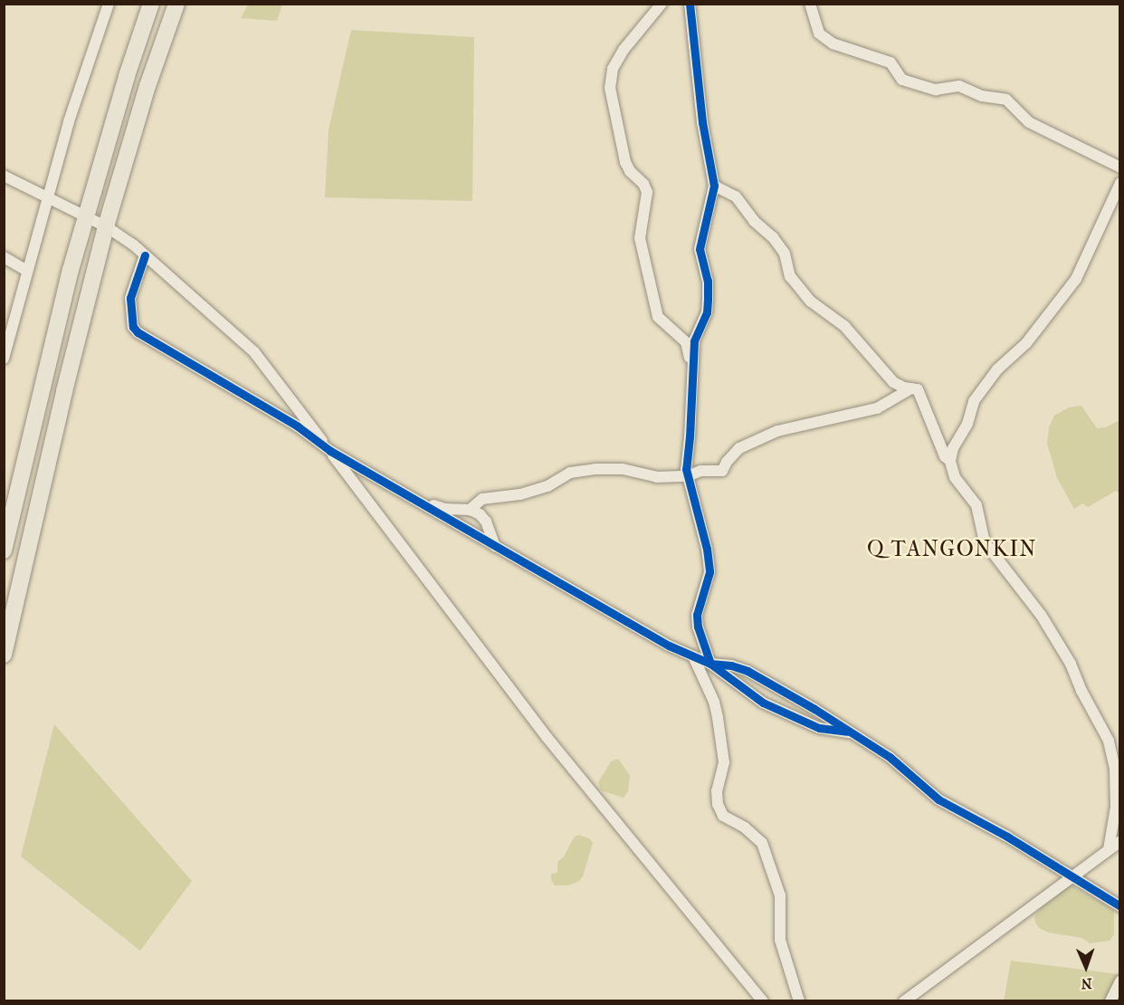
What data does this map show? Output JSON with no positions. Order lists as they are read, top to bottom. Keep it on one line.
{"districts":["Q TANGONKIN"],"north":"bottom"}
